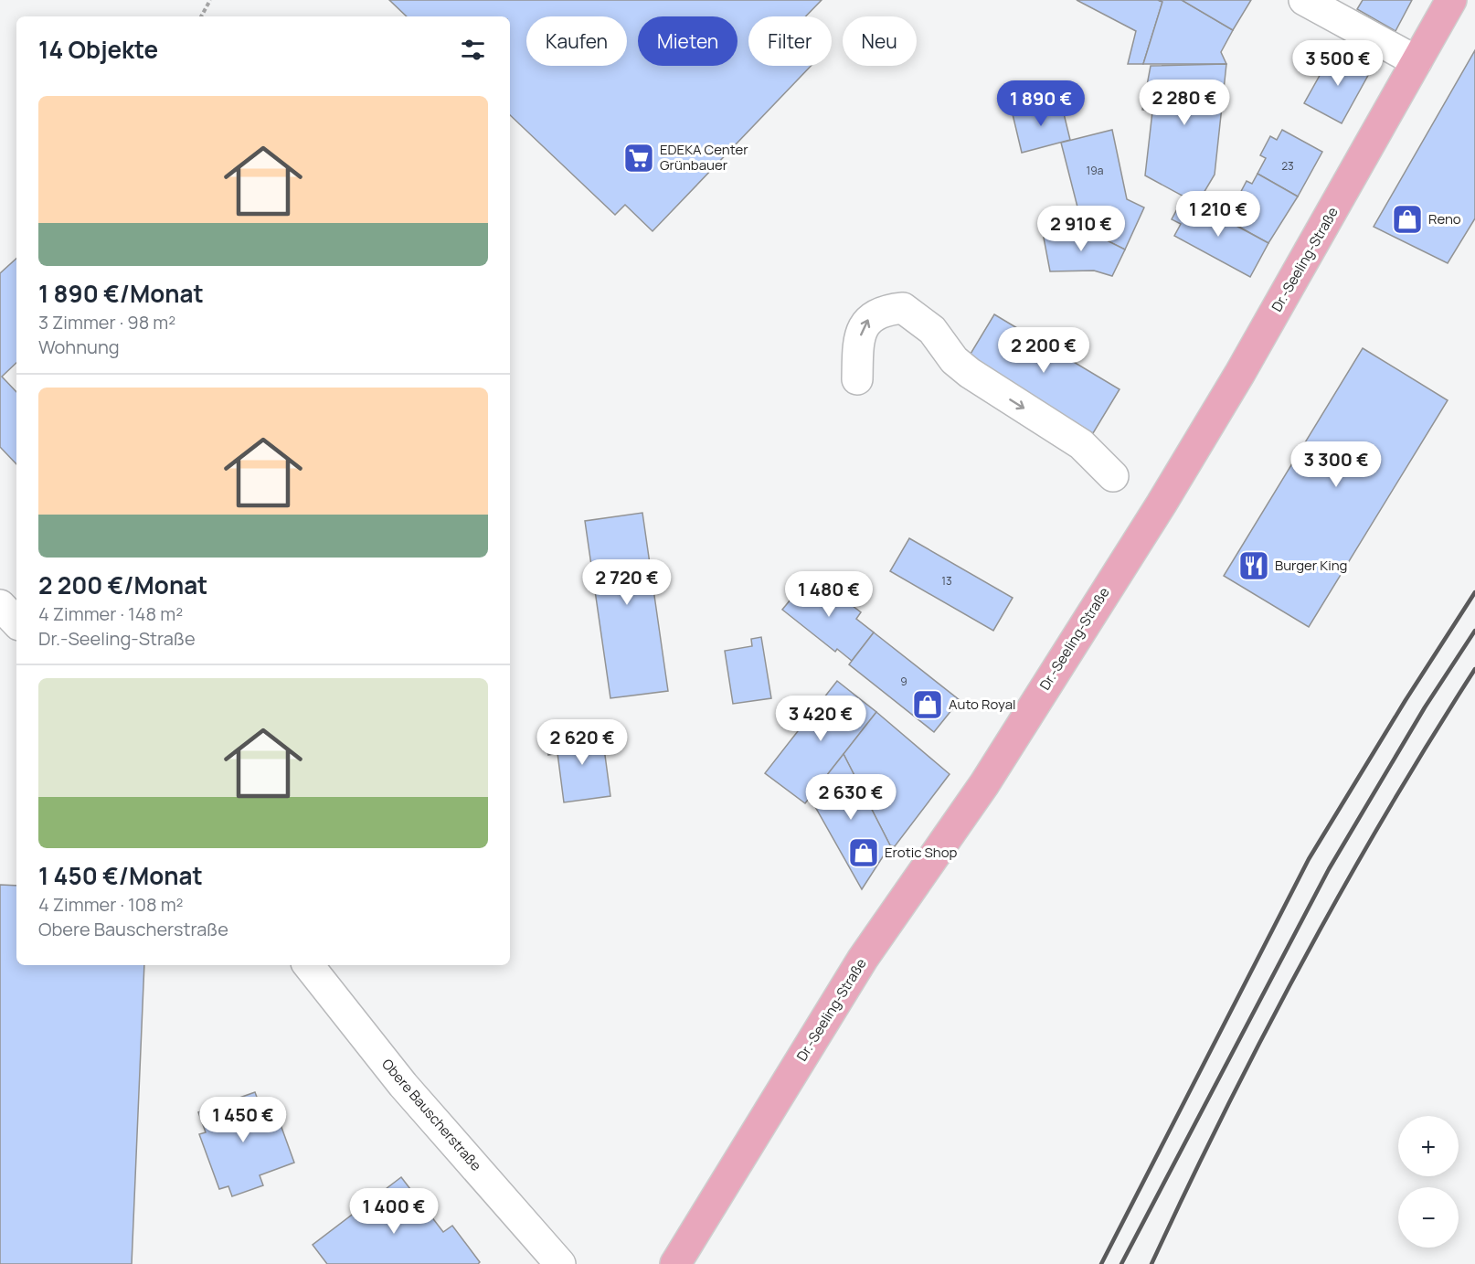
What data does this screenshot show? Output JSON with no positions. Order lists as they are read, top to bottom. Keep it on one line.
{"streets":{"main road":["Dr.-Seeling-Straße"],"street":["Obere Bauscherstraße"]},"places":{"supermarket":["EDEKA Center Grünbauer"],"shop":["Reno","Auto Royal","Erotic Shop"],"restaurant":["Burger King"]},"house_numbers":["23","19a","13","9"],"page":{"chip":["Kaufen","Mieten","Filter","Neu"],"heading":"14 Objekte","price":["3 500 €","2 280 €","1 890 €","1 210 €","2 910 €","2 200 €","3 300 €","2 720 €","1 480 €","3 420 €","2 620 €","2 630 €","1 450 €","1 400 €"],"list":[{"name":"1 890 €/Monat","note":"3 Zimmer · 98 m² · Wohnung"},{"name":"2 200 €/Monat","note":"4 Zimmer · 148 m² · Dr.-Seeling-Straße"},{"name":"1 450 €/Monat","note":"4 Zimmer · 108 m² · Obere Bauscherstraße"}],"map_buttons":["+","−"]}}
